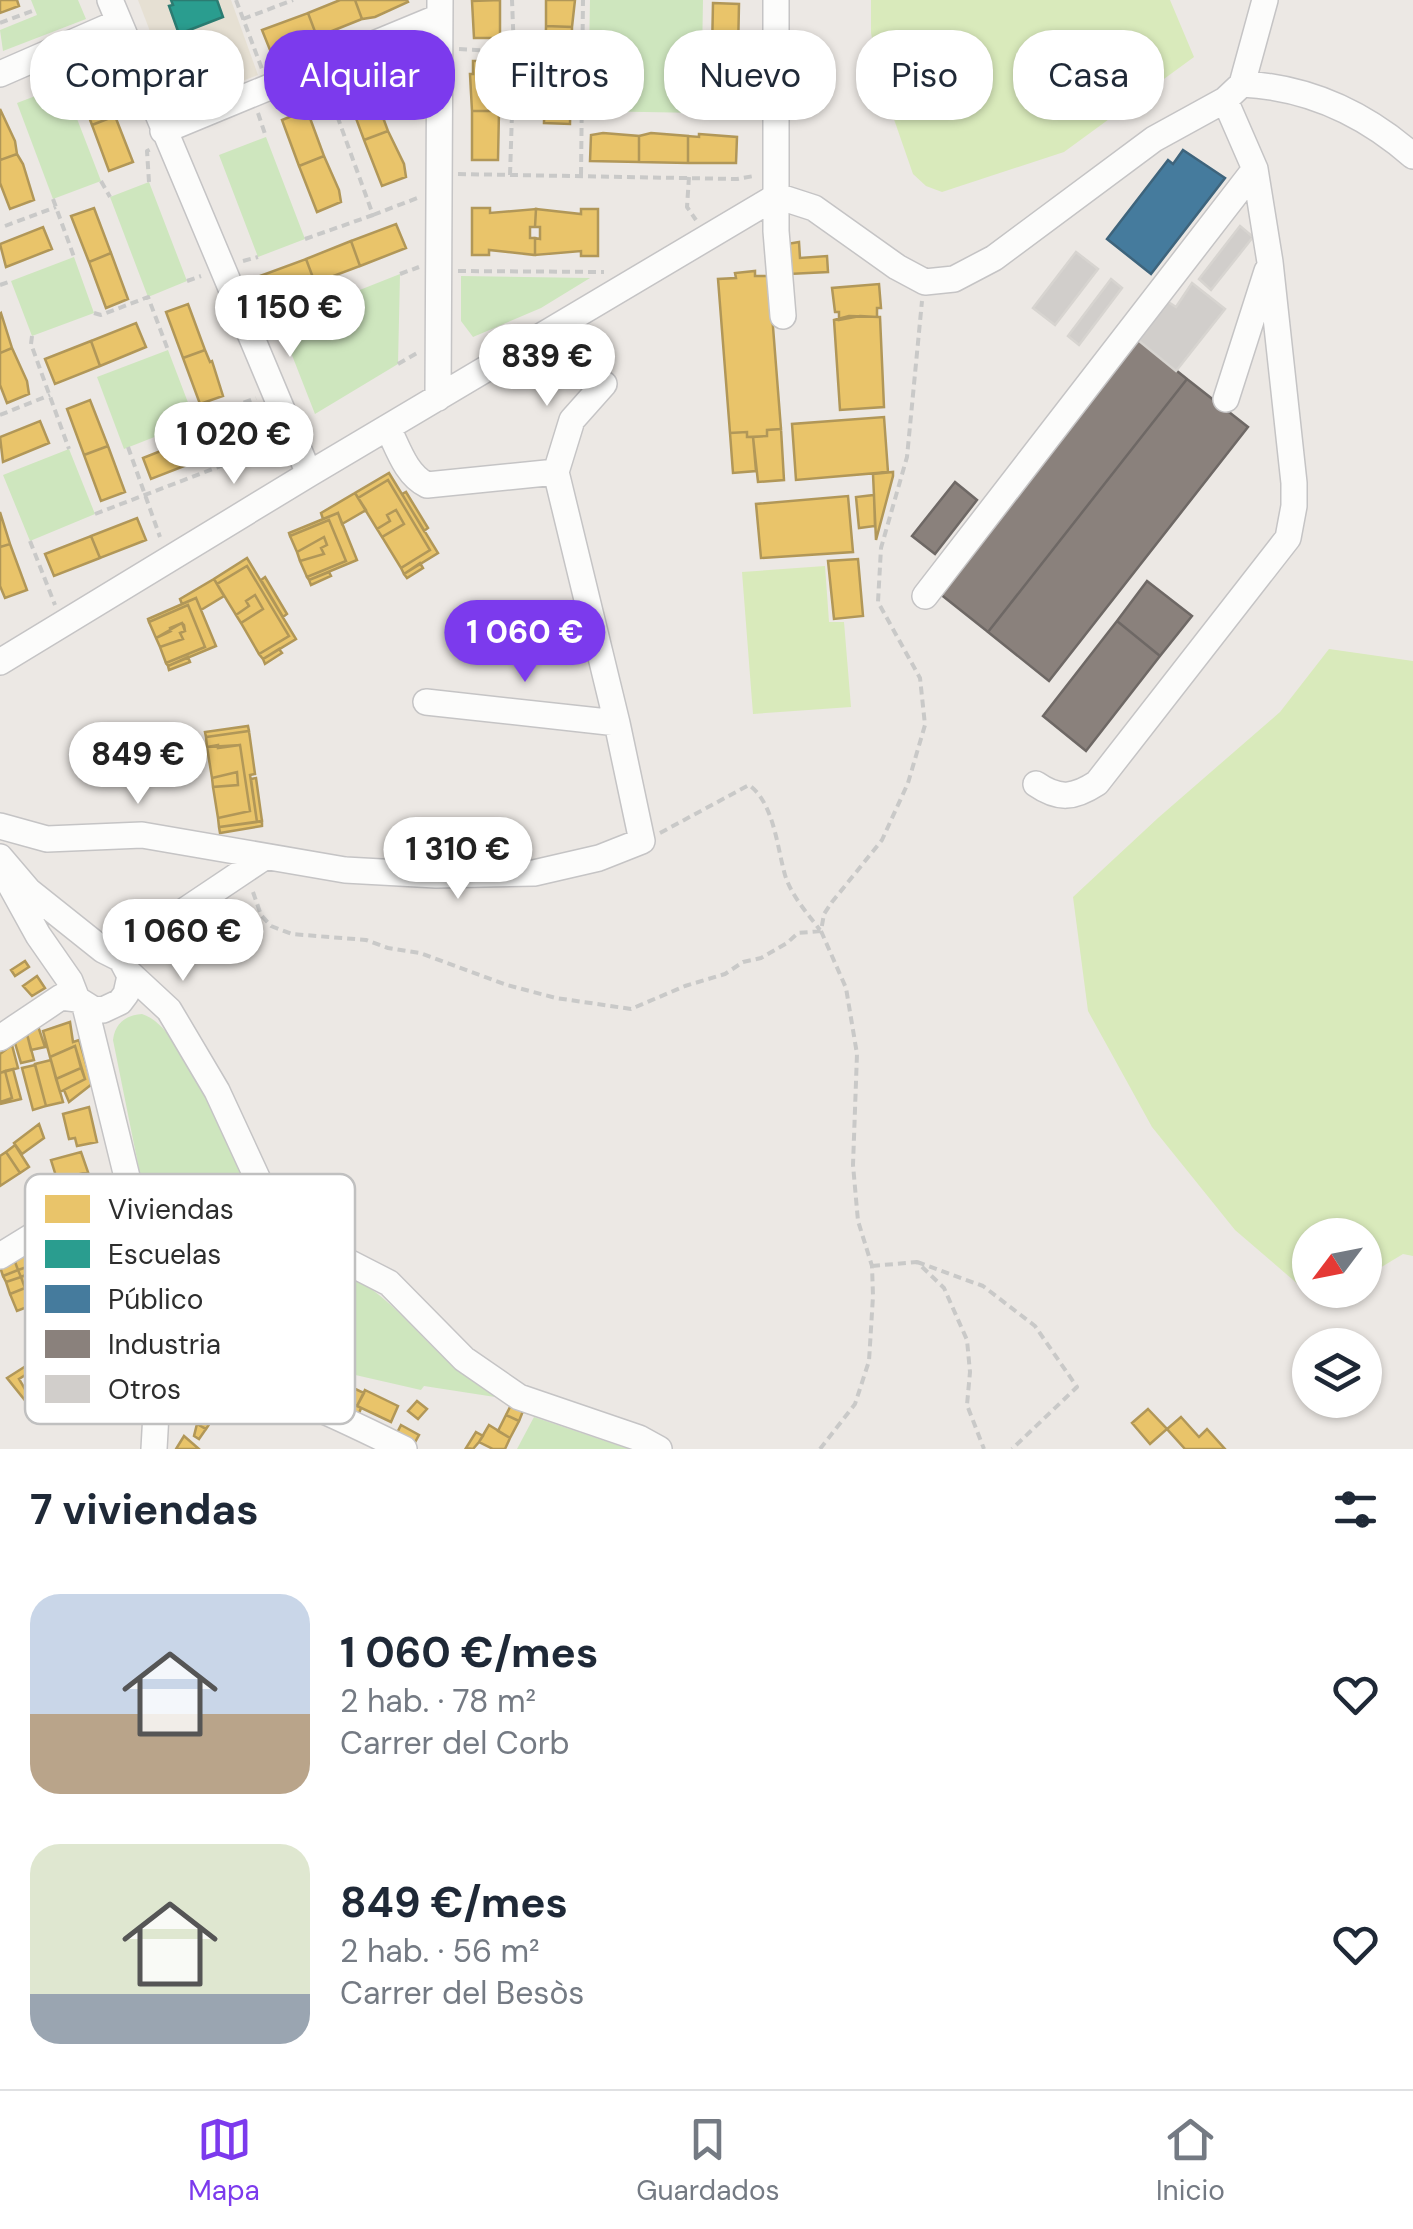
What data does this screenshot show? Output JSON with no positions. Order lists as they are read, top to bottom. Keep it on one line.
{"legend":["Viviendas","Escuelas","Público","Industria","Otros"],"north":"bottom left","page":{"chip":["Comprar","Alquilar","Filtros","Nuevo","Piso","Casa"],"price":["1 150 €","839 €","1 020 €","1 060 €","849 €","1 310 €","1 060 €"],"heading":"7 viviendas","list":[{"name":"1 060 €/mes","note":"2 hab. · 78 m² · Carrer del Corb"},{"name":"849 €/mes","note":"2 hab. · 56 m² · Carrer del Besòs"}],"tabs":["Mapa","Guardados","Inicio"]}}
